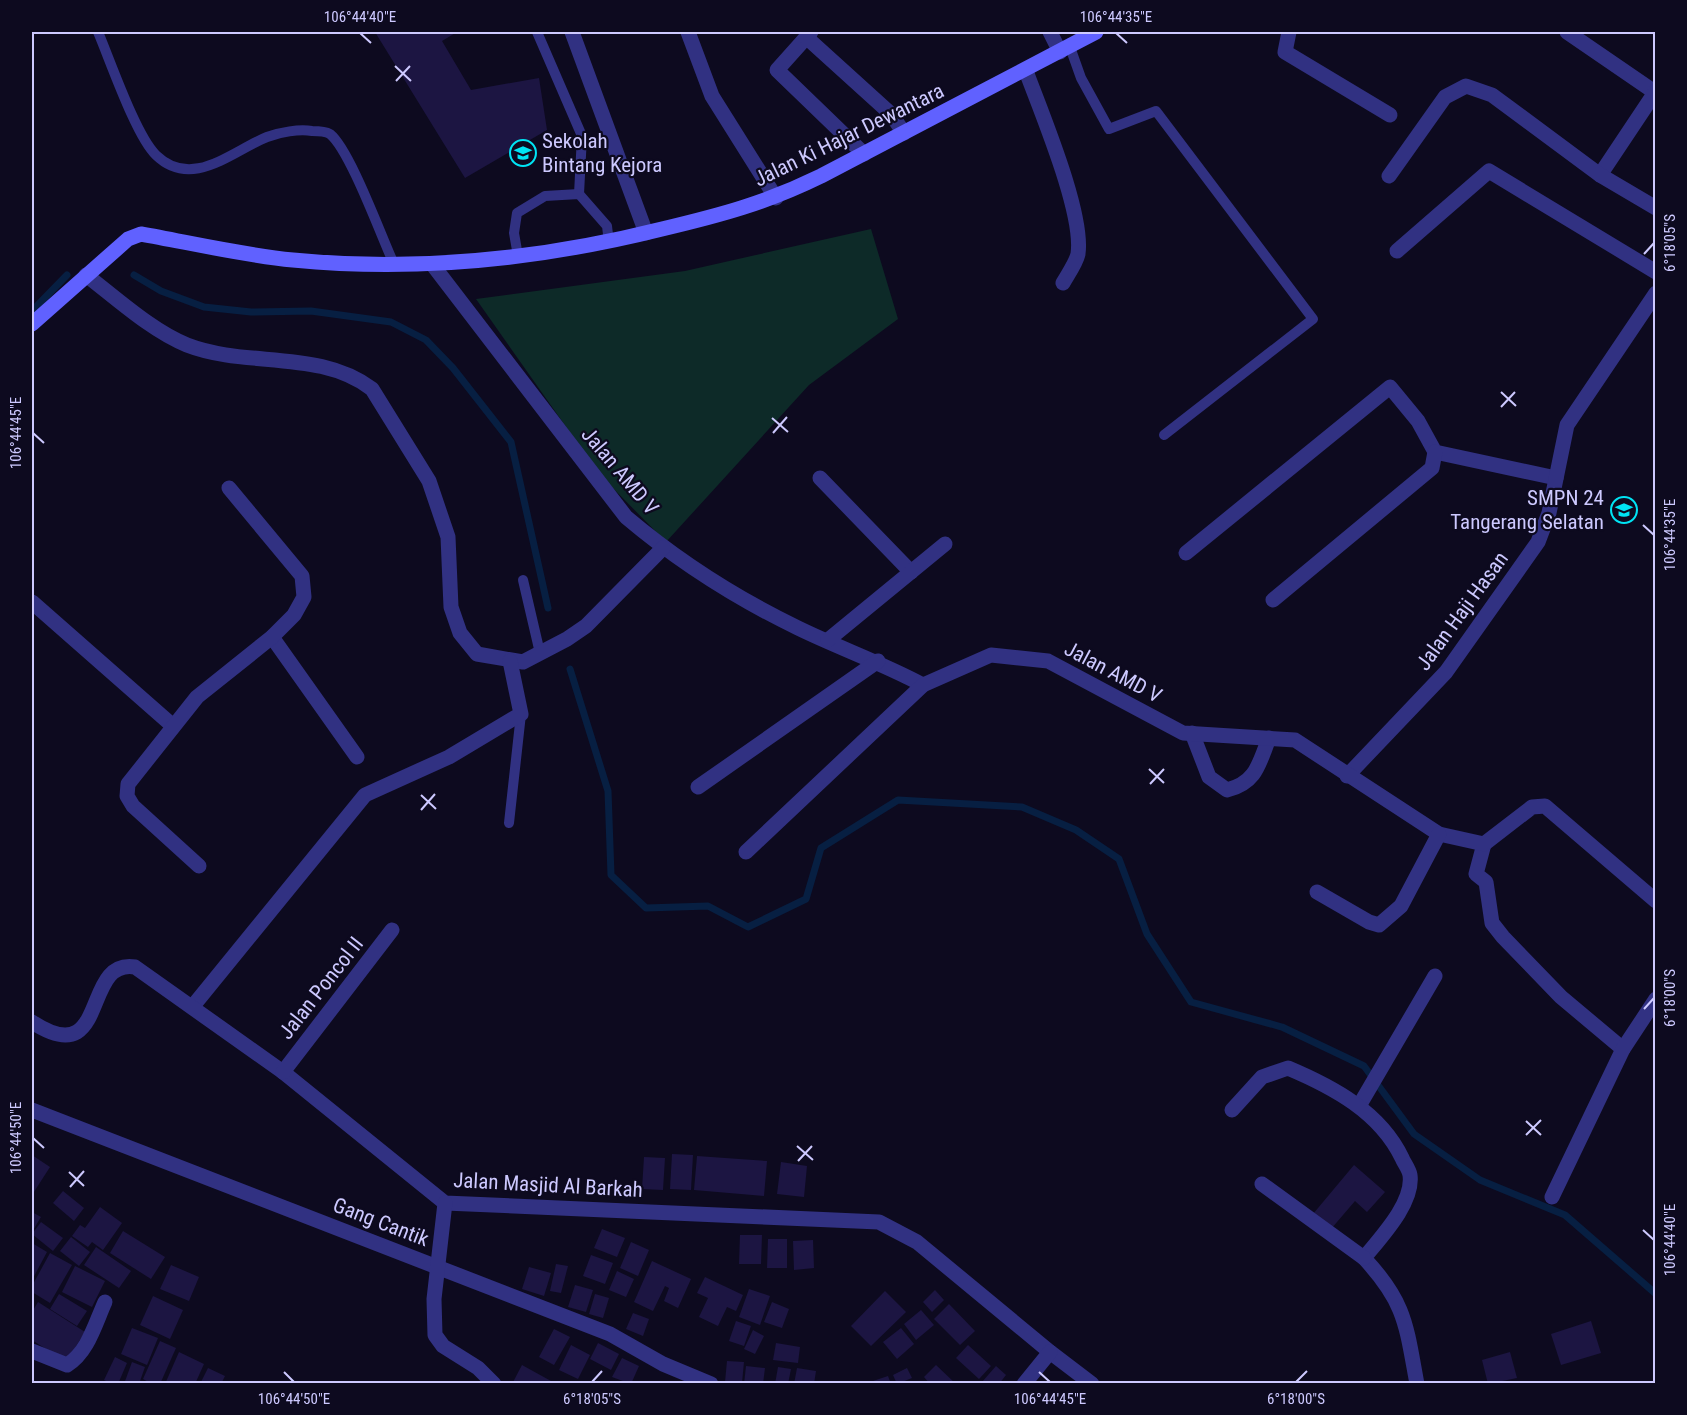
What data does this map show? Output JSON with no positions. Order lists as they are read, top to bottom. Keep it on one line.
{"streets":{"main road":["Jalan Ki Hajar Dewantara"],"street":["Jalan AMD V","Jalan Haji Hasan","Jalan Poncol II","Jalan Masjid Al Barkah","Gang Cantik"]},"crossings":[["Jalan Ki Hajar Dewantara","Jalan AMD V"],["Jalan AMD V","Jalan Haji Hasan"],["Jalan Poncol II","Jalan Masjid Al Barkah"]],"places":{"school or university":["Sekolah Bintang Kejora","SMPN 24 Tangerang Selatan"]},"coordinates":["106°44'40\"E","106°44'35\"E","6°18'05\"S","106°44'45\"E","6°18'00\"S","106°44'50\"E"]}
